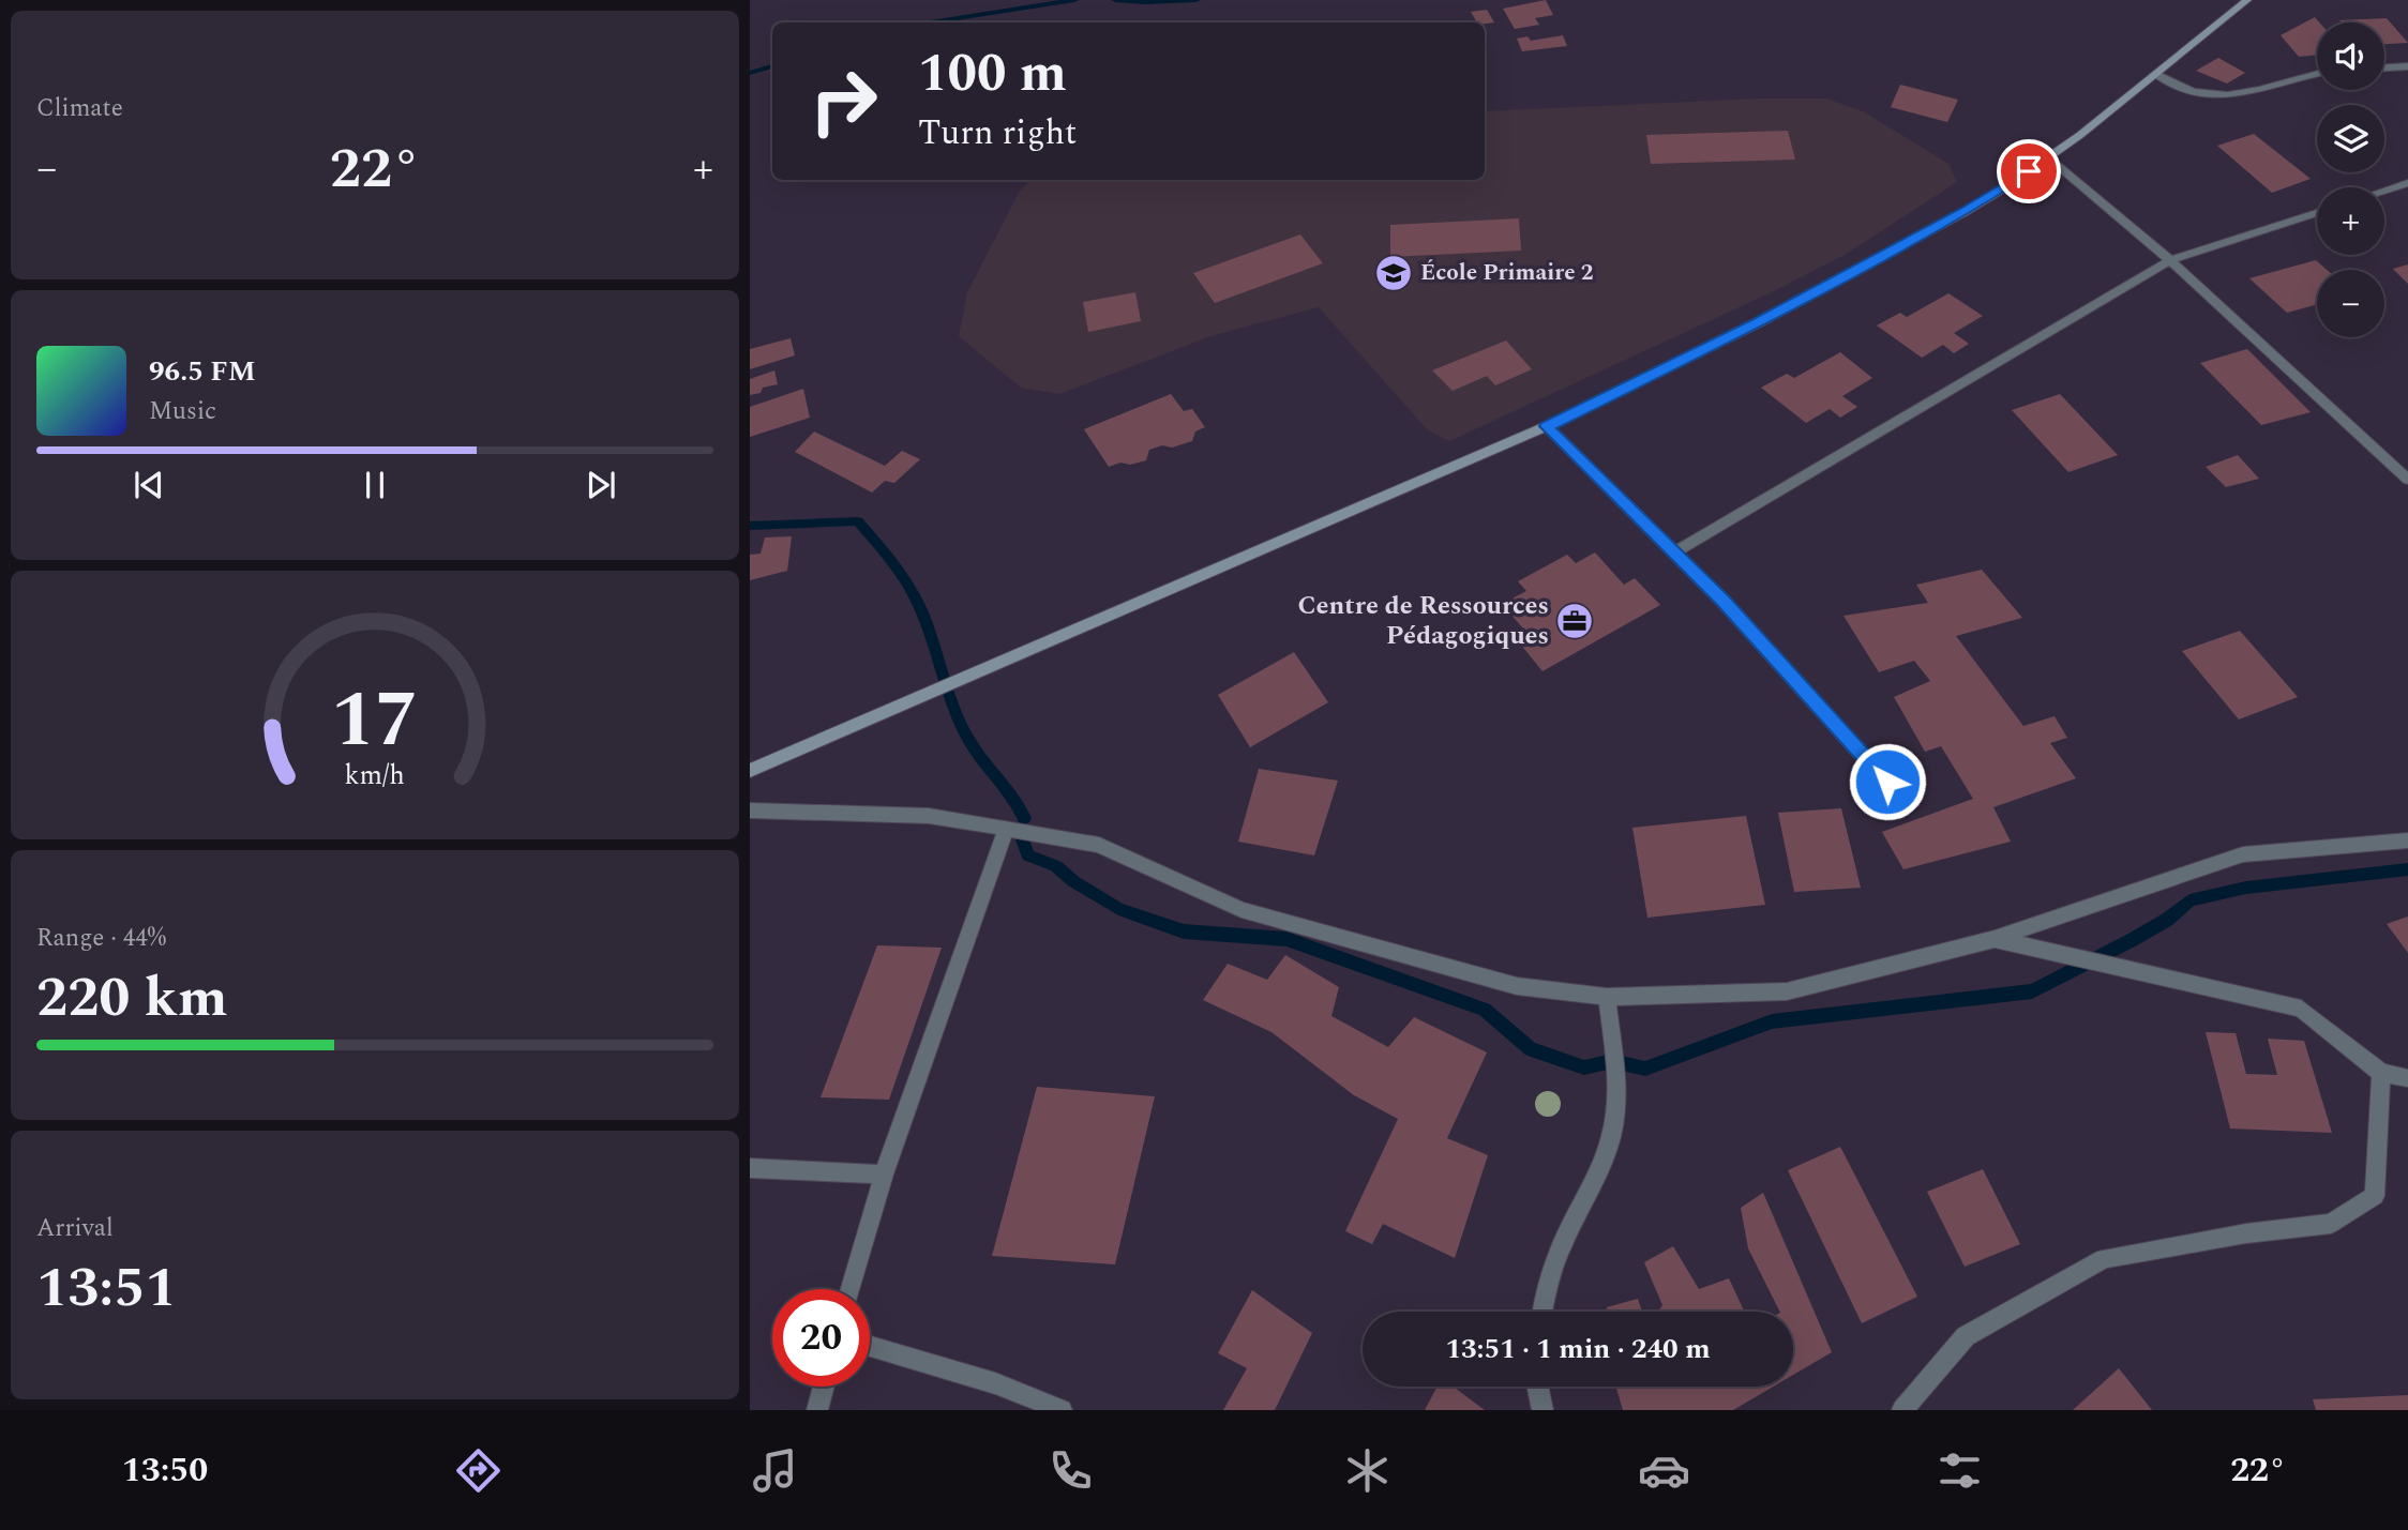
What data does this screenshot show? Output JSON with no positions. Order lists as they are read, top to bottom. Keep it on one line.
{"places":{"school or university":["École Primaire 2"],"office":["Centre de Ressources Pédagogiques"]},"page":{"tile":["Climate",["Range · 44%","220 km"],["Arrival","13:51"]],"map_buttons":["+","−"],"turn":["100 m","Turn right"],"heat":["−","22°","+"],"song":["96.5 FM","Music"],"limit":"20","trip":"13:51 · 1 min · 240 m","tabs":["13:50","22°"],"gauge":["17","km/h"]}}
